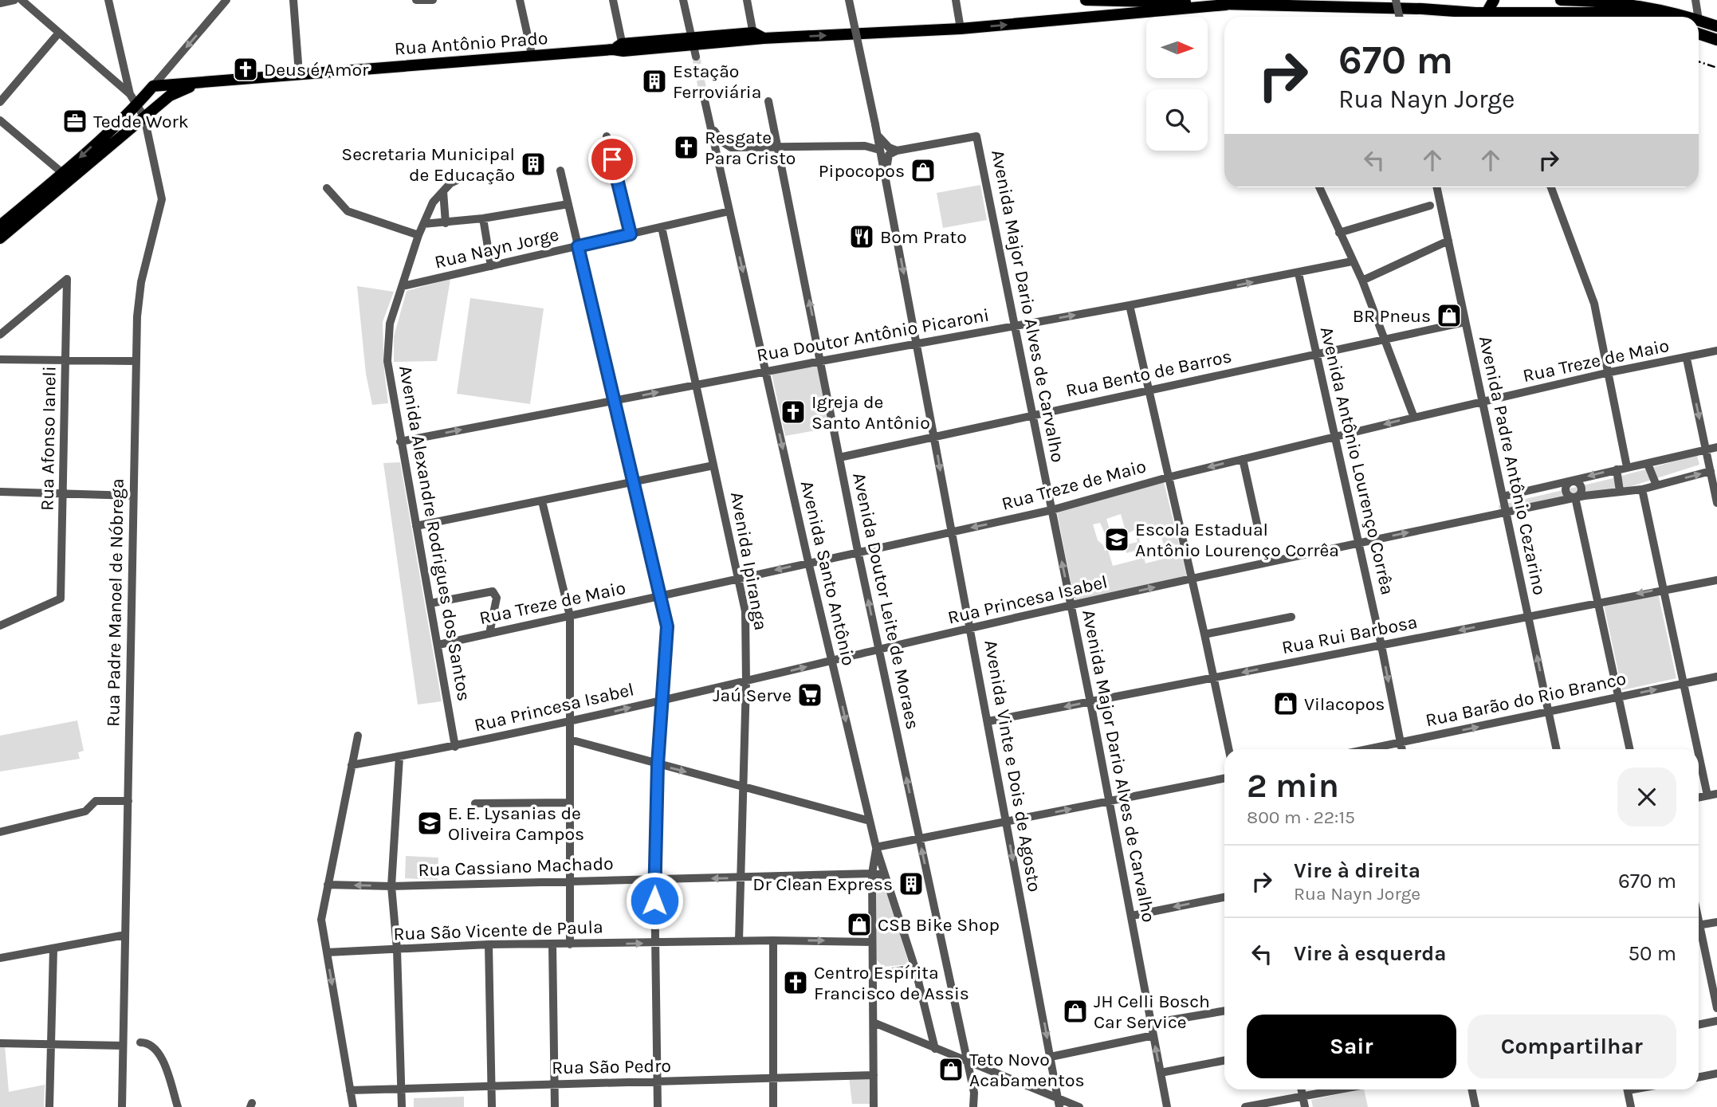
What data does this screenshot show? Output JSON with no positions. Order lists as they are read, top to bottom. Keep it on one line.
{"streets":{"main road":["Rua Antônio Prado"],"street":["Rua Nayn Jorge","Avenida Major Dario Alves de Carvalho","Rua Doutor Antônio Picaroni","Rua Treze de Maio","Rua Bento de Barros","Rua Afonso Ianeli","Avenida Antônio Lourenço Corrêa","Avenida Padre Antônio Cezarino","Avenida Alexandre Rodrigues dos Santos","Avenida Ipiranga","Avenida Santo Antônio","Rua Princesa Isabel","Avenida Doutor Leite de Moraes","Rua Padre Manoel de Nóbrega","Rua Rui Barbosa","Rua Barão do Rio Branco","Avenida Vinte e Dois de Agosto","Rua Cassiano Machado","Rua São Vicente de Paula","Rua São Pedro"]},"crossings":[["Rua Nayn Jorge","Avenida Alexandre Rodrigues dos Santos"],["Rua Nayn Jorge","Avenida Ipiranga"],["Rua Nayn Jorge","Avenida Santo Antônio"],["Avenida Major Dario Alves de Carvalho","Rua Doutor Antônio Picaroni"],["Avenida Major Dario Alves de Carvalho","Rua Treze de Maio"],["Avenida Major Dario Alves de Carvalho","Rua Bento de Barros"],["Avenida Major Dario Alves de Carvalho","Rua Princesa Isabel"],["Avenida Major Dario Alves de Carvalho","Rua Rui Barbosa"],["Rua Doutor Antônio Picaroni","Avenida Antônio Lourenço Corrêa"],["Rua Doutor Antônio Picaroni","Avenida Alexandre Rodrigues dos Santos"],["Rua Doutor Antônio Picaroni","Avenida Ipiranga"],["Rua Doutor Antônio Picaroni","Avenida Santo Antônio"],["Rua Doutor Antônio Picaroni","Avenida Doutor Leite de Moraes"],["Rua Doutor Antônio Picaroni","Avenida Vinte e Dois de Agosto"],["Rua Treze de Maio","Avenida Antônio Lourenço Corrêa"],["Rua Treze de Maio","Avenida Padre Antônio Cezarino"],["Rua Treze de Maio","Avenida Alexandre Rodrigues dos Santos"],["Rua Treze de Maio","Avenida Ipiranga"],["Rua Treze de Maio","Avenida Santo Antônio"],["Rua Treze de Maio","Avenida Doutor Leite de Moraes"],["Rua Treze de Maio","Avenida Vinte e Dois de Agosto"],["Rua Bento de Barros","Avenida Antônio Lourenço Corrêa"],["Rua Bento de Barros","Avenida Padre Antônio Cezarino"],["Rua Bento de Barros","Avenida Doutor Leite de Moraes"],["Rua Bento de Barros","Avenida Vinte e Dois de Agosto"],["Avenida Antônio Lourenço Corrêa","Rua Princesa Isabel"],["Avenida Antônio Lourenço Corrêa","Rua Rui Barbosa"],["Avenida Antônio Lourenço Corrêa","Rua Barão do Rio Branco"],["Avenida Padre Antônio Cezarino","Rua Princesa Isabel"],["Avenida Padre Antônio Cezarino","Rua Rui Barbosa"],["Avenida Padre Antônio Cezarino","Rua Barão do Rio Branco"],["Avenida Alexandre Rodrigues dos Santos","Rua Princesa Isabel"],["Avenida Ipiranga","Rua Princesa Isabel"],["Avenida Ipiranga","Rua Cassiano Machado"],["Avenida Ipiranga","Rua São Vicente de Paula"],["Avenida Santo Antônio","Rua Princesa Isabel"],["Avenida Santo Antônio","Rua Cassiano Machado"],["Rua Princesa Isabel","Avenida Doutor Leite de Moraes"],["Rua Princesa Isabel","Avenida Vinte e Dois de Agosto"],["Rua Rui Barbosa","Avenida Vinte e Dois de Agosto"]],"one_way":["Rua Antônio Prado","Rua Doutor Antônio Picaroni","Avenida Santo Antônio","Rua Princesa Isabel","Avenida Doutor Leite de Moraes","Rua Rui Barbosa","Rua Barão do Rio Branco","Avenida Vinte e Dois de Agosto"],"places":{"church":["Deus é Amor","Resgate Para Cristo","Igreja de Santo Antônio","Centro Espírita Francisco de Assis"],"building":["Estação Ferroviária","Secretaria Municipal de Educação","Dr Clean Express"],"office":["Tedde Work"],"shop":["Pipocopos","BR Pneus","Vilacopos","CSB Bike Shop","JH Celli Bosch Car Service","Teto Novo Acabamentos"],"restaurant":["Bom Prato"],"school or university":["Escola Estadual Antônio Lourenço Corrêa","E. E. Lysanias de Oliveira Campos"],"supermarket":["Jaú Serve"]},"north":"right","page":{"turn":["670 m","Rua Nayn Jorge"],"heading":["2 min","800 m · 22:15"],"list":[{"name":"Vire à direita","note":"Rua Nayn Jorge","value":"670 m"},{"name":"Vire à esquerda","value":"50 m"}],"buttons":["Sair","Compartilhar"]}}
